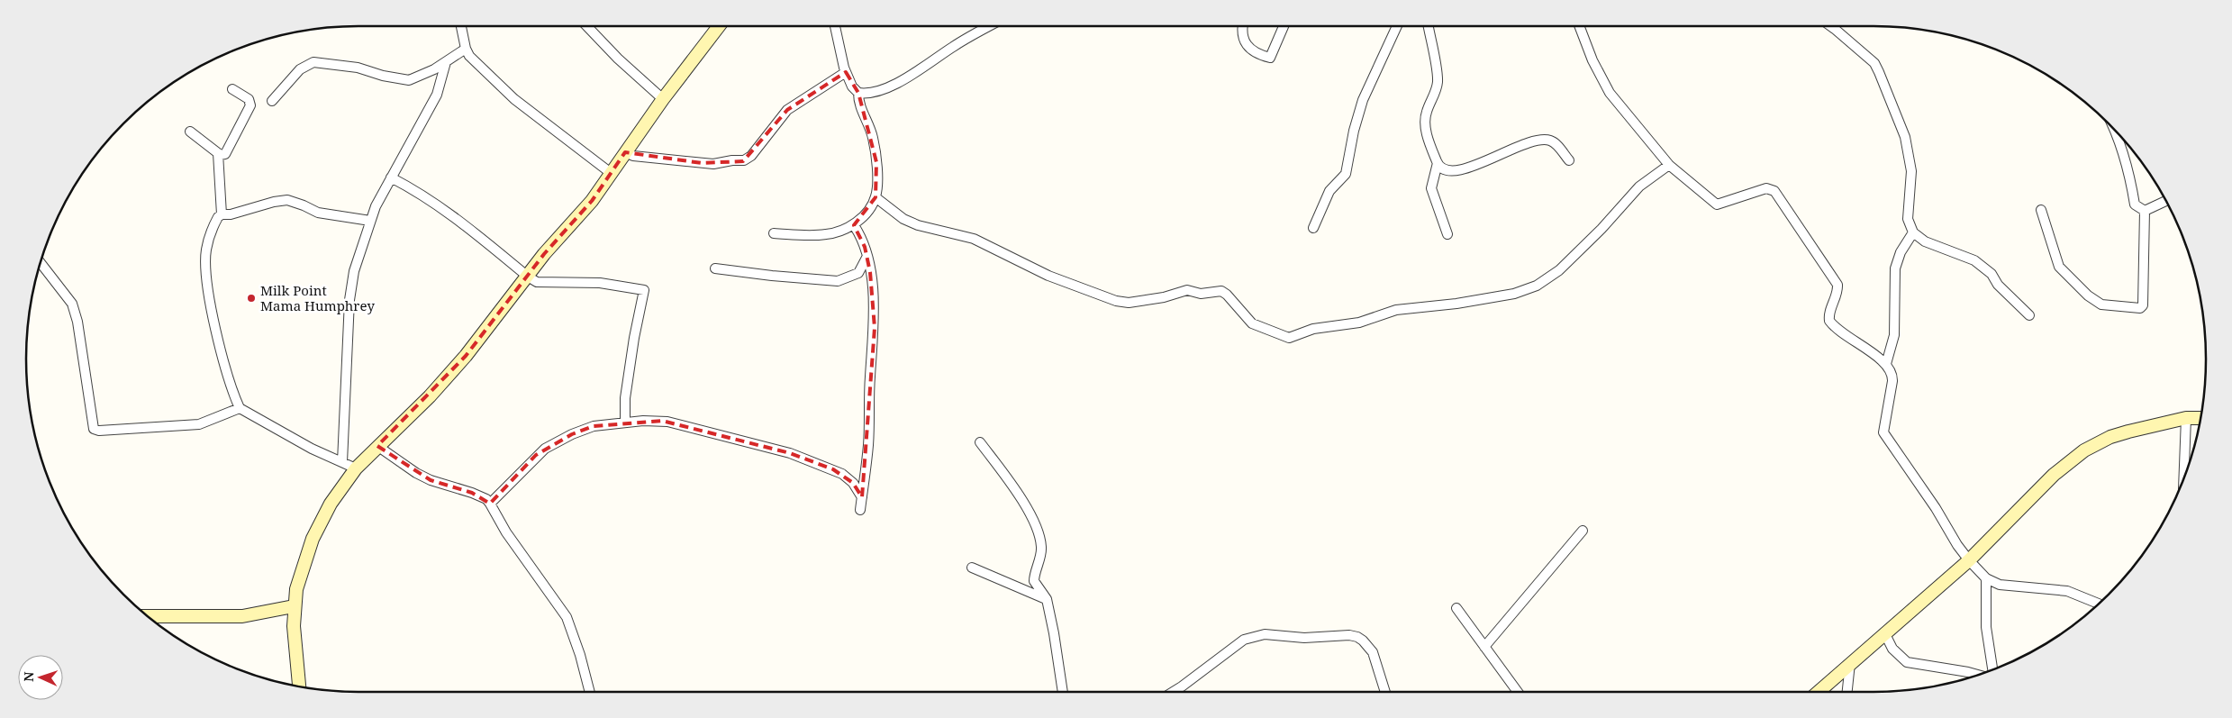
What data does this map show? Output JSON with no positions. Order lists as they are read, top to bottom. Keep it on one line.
{"places":["Milk Point Mama Humphrey"],"north":"left"}
